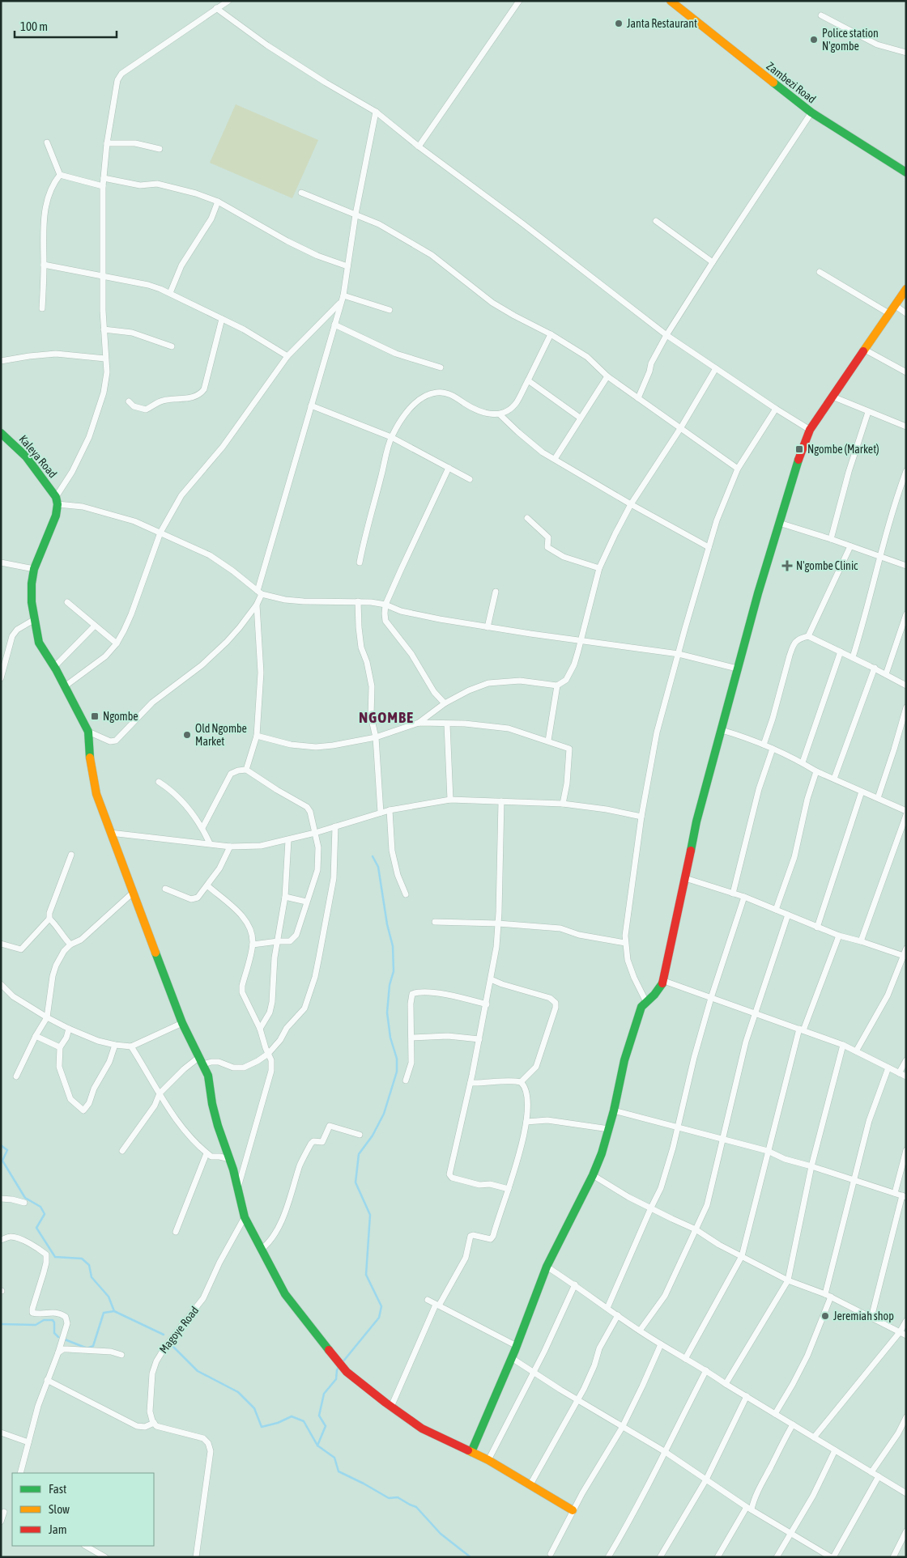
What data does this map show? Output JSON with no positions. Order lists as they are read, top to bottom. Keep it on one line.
{"streets":{"street":["Zambezi Road","Kaleya Road","Magoye Road"]},"districts":["NGOMBE"],"places":{"other":["Janta Restaurant","Police station N'gombe","Old Ngombe Market","Jeremiah shop"],"transit":["Ngombe (Market)","Ngombe"],"health":["N'gombe Clinic"]},"legend":["Fast","Slow","Jam"],"scale_bar":"100 m"}
